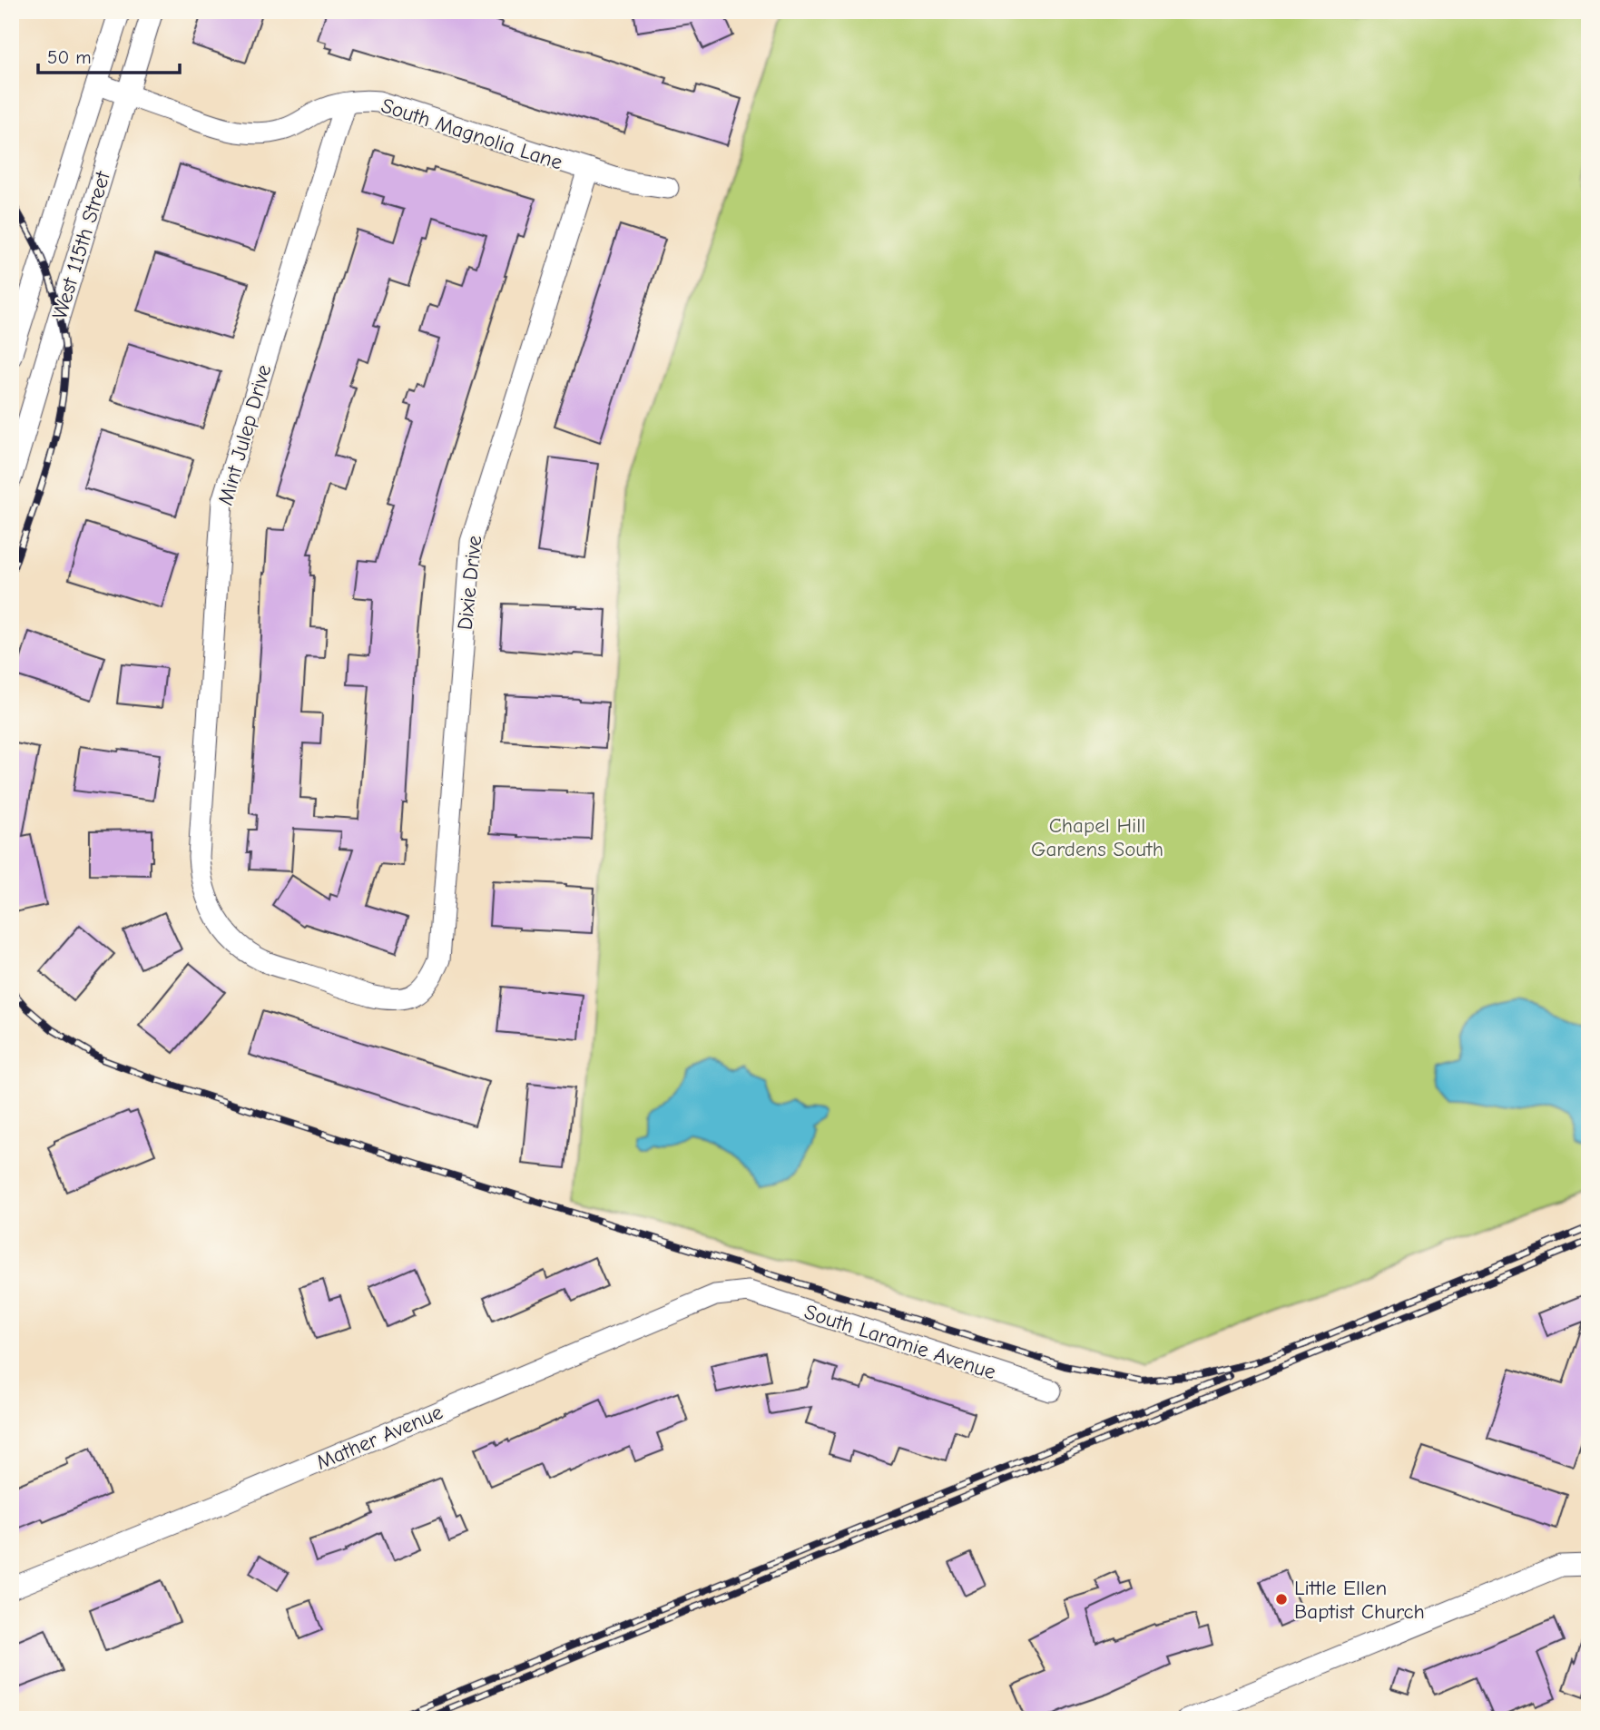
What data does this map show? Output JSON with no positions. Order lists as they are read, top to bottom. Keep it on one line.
{"streets":{"street":["South Magnolia Lane","West 115th Street","Mint Julep Drive","Dixie Drive","South Laramie Avenue","Mather Avenue"]},"crossings":[["South Magnolia Lane","West 115th Street"],["South Magnolia Lane","Mint Julep Drive"],["South Magnolia Lane","Dixie Drive"],["Mint Julep Drive","Dixie Drive"],["South Laramie Avenue","Mather Avenue"]],"parks":["Chapel Hill Gardens South"],"places":["Little Ellen Baptist Church"],"scale_bar":"50 m"}
